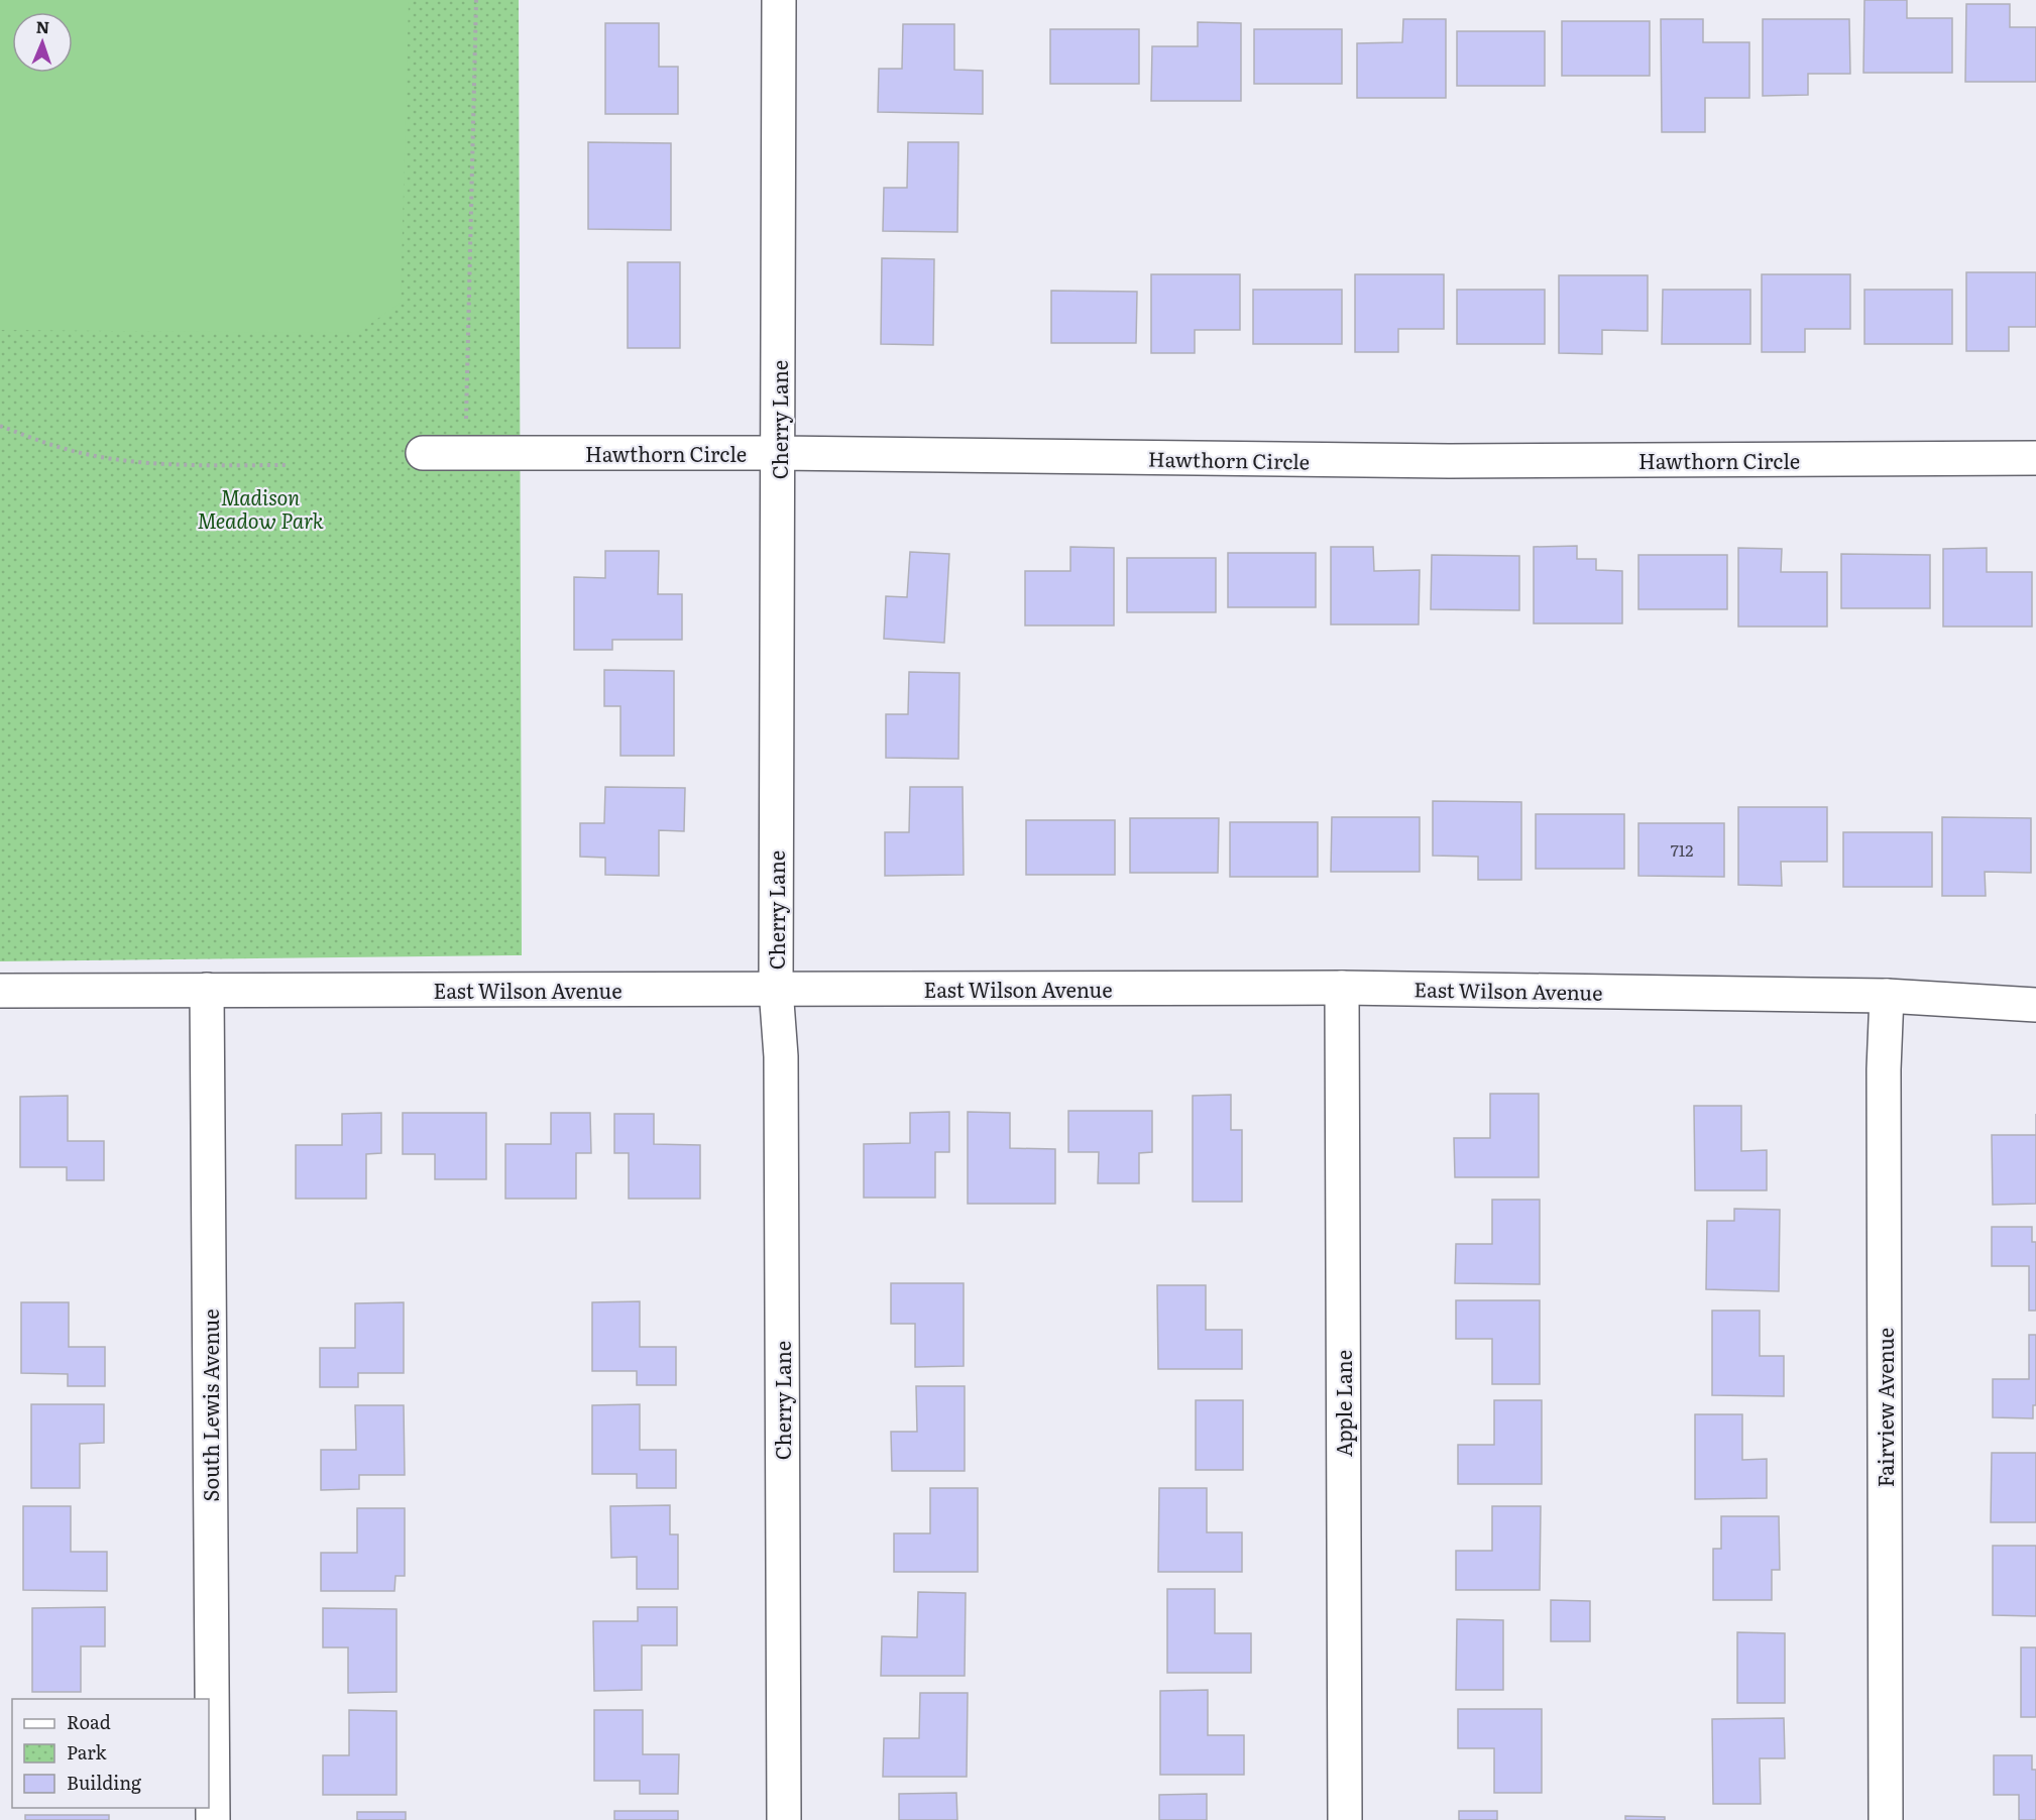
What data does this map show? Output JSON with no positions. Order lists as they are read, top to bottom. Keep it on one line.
{"streets":{"street":["Cherry Lane","Hawthorn Circle","East Wilson Avenue","Apple Lane","South Lewis Avenue","Fairview Avenue"]},"crossings":[["Cherry Lane","Hawthorn Circle"],["Cherry Lane","East Wilson Avenue"],["East Wilson Avenue","Apple Lane"],["East Wilson Avenue","South Lewis Avenue"],["East Wilson Avenue","Fairview Avenue"]],"parks":["Madison Meadow Park"],"house_numbers":["712"],"legend":["Road","Park","Building"],"north":"top"}
